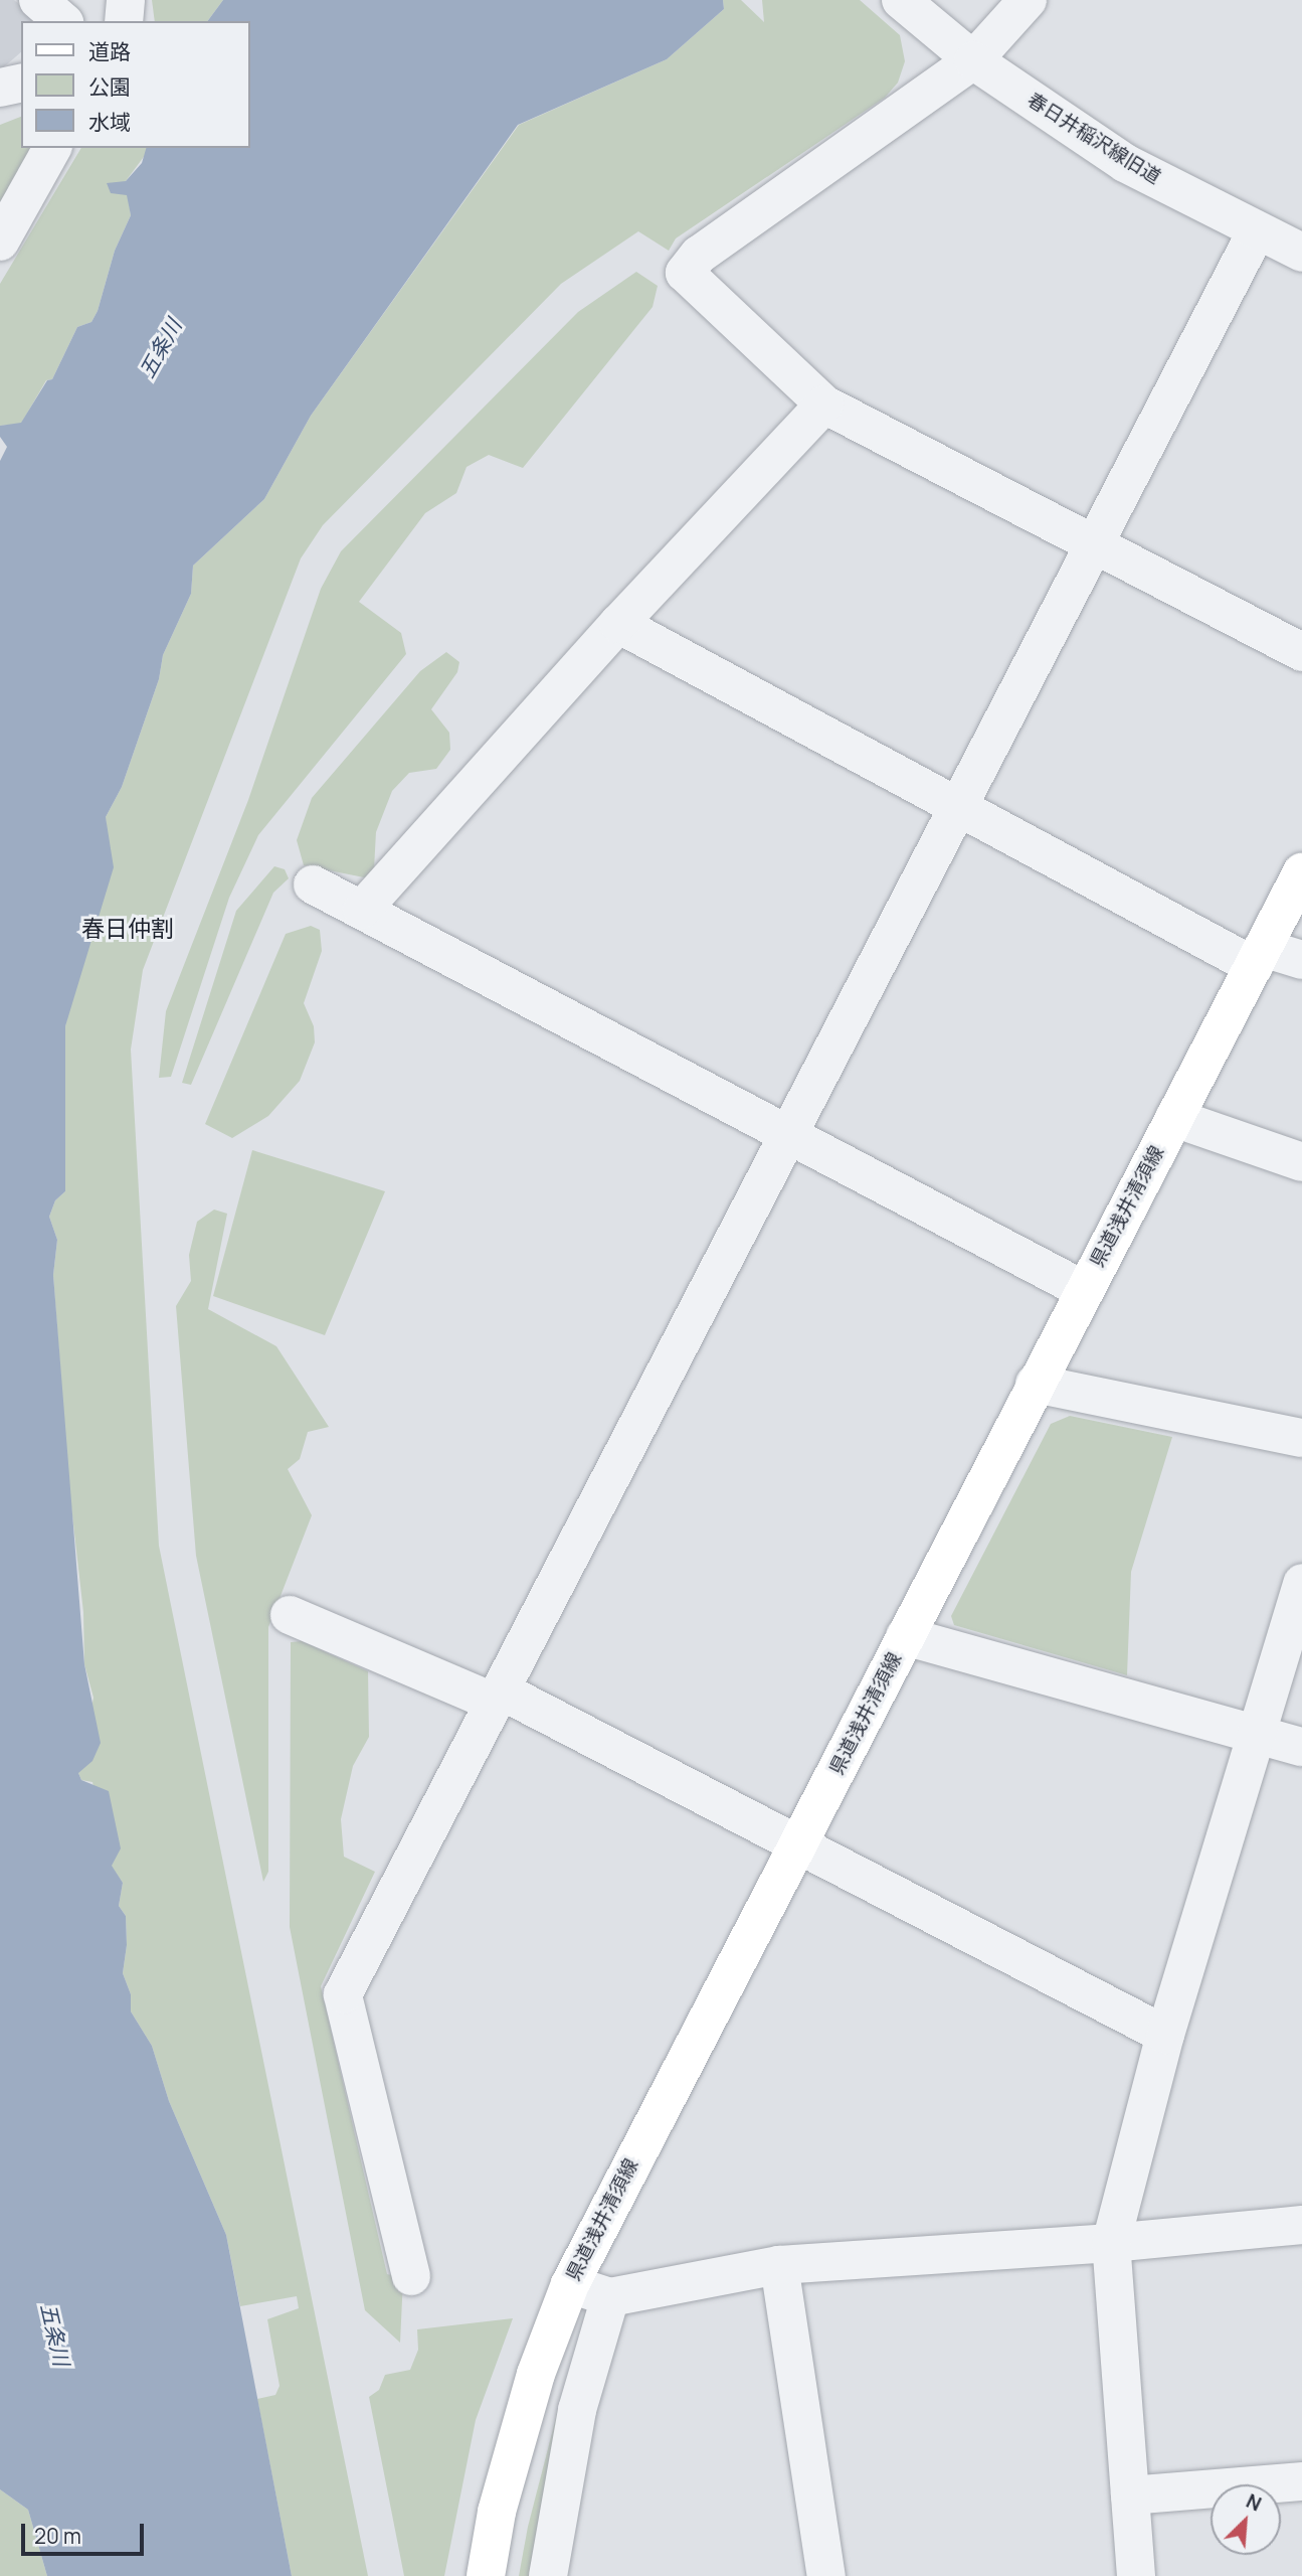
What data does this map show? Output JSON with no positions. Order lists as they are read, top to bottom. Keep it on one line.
{"streets":{"main road":["県道浅井清須線"],"street":["春日井稲沢線旧道"]},"districts":["春日仲割"],"water":["五条川"],"legend":["道路","公園","水域"],"scale_bar":"20 m","north":"top right"}
